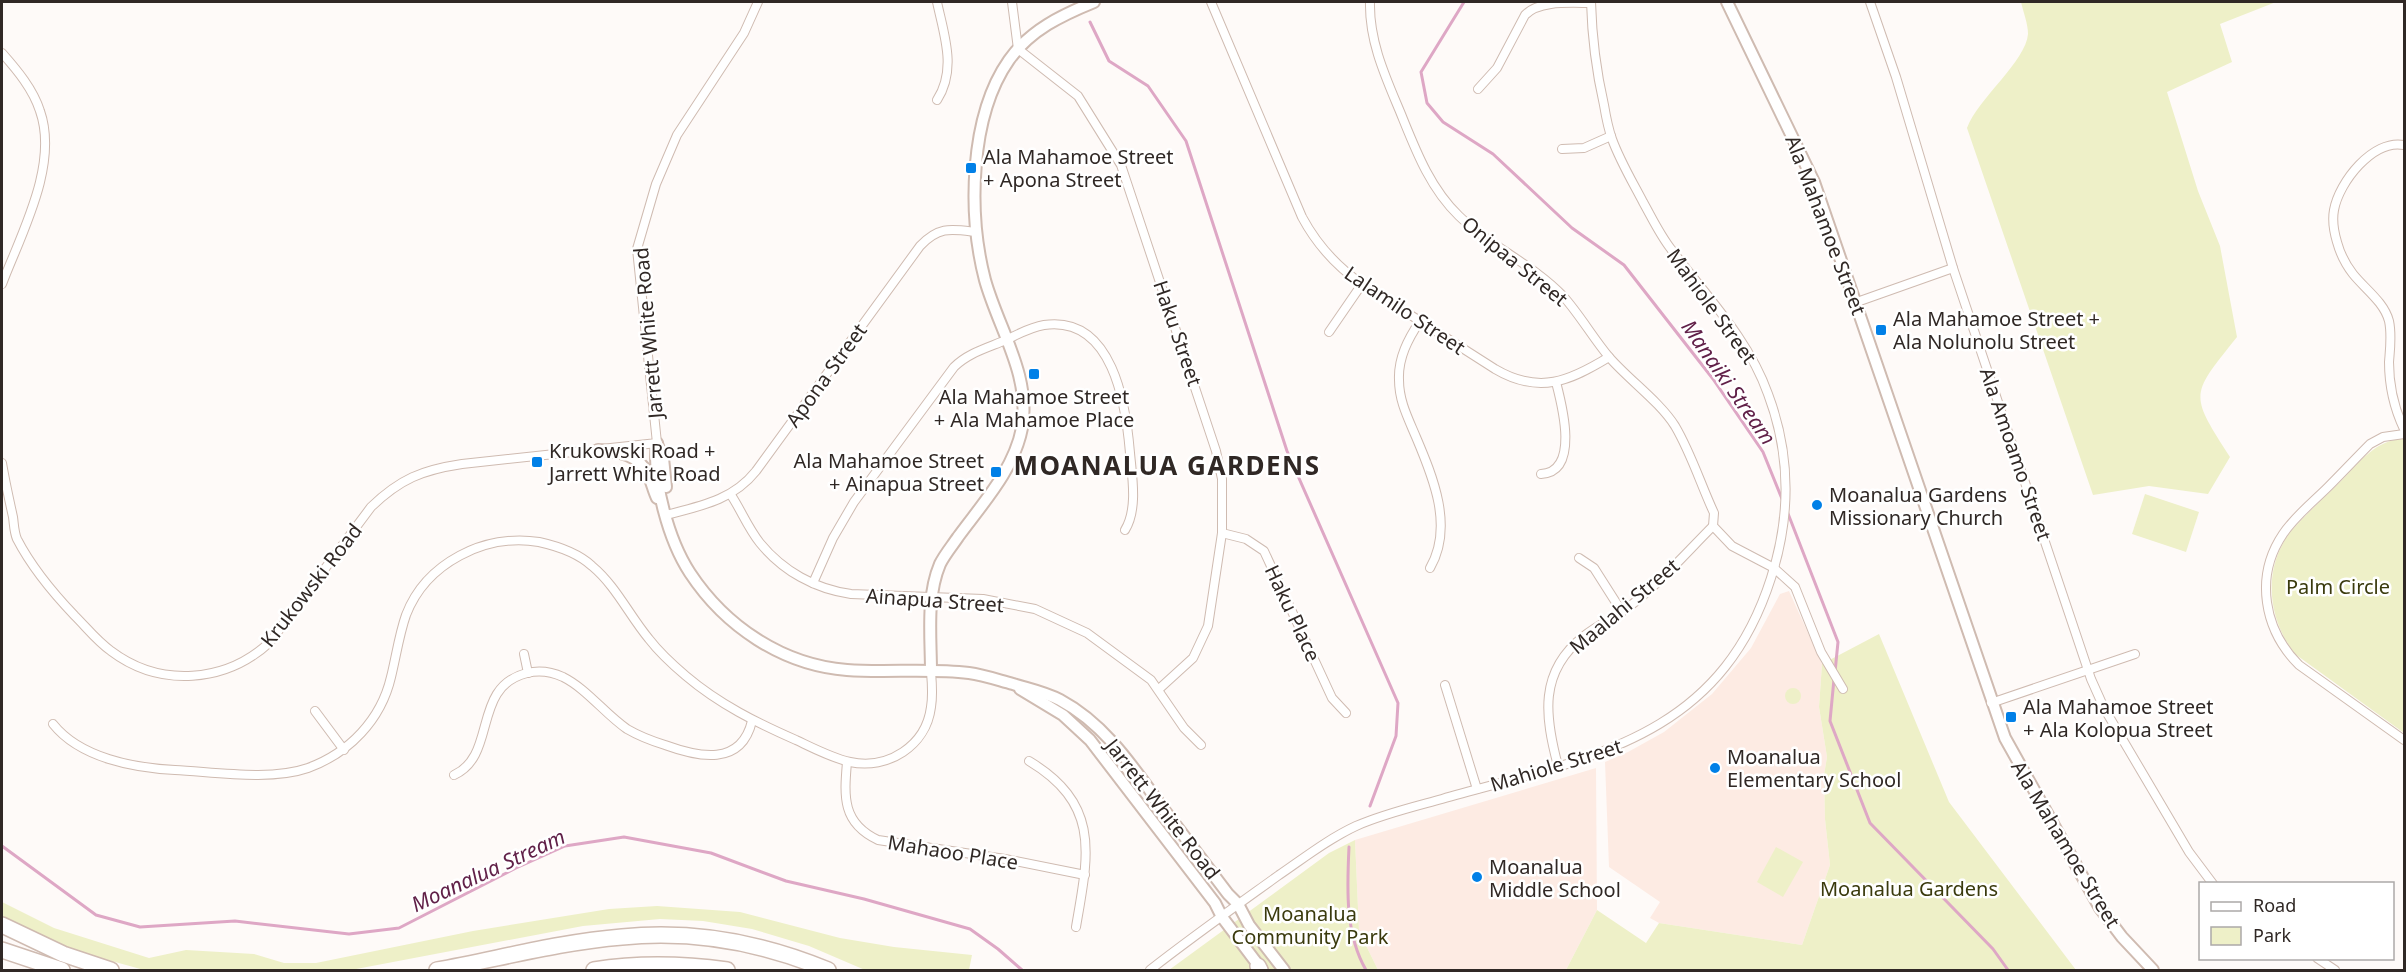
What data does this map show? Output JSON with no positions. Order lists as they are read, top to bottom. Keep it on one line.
{"streets":{"street":["Ala Mahamoe Street","Onipaa Street","Mahiole Street","Lalamilo Street","Jarrett White Road","Haku Street","Apona Street","Ala Amoamo Street","Krukowski Road","Ainapua Street","Maalahi Street","Haku Place","Mahaoo Place"]},"crossings":[["Onipaa Street","Lalamilo Street"],["Onipaa Street","Maalahi Street"],["Mahiole Street","Jarrett White Road"],["Mahiole Street","Maalahi Street"],["Jarrett White Road","Apona Street"],["Jarrett White Road","Krukowski Road"],["Haku Street","Ainapua Street"],["Haku Street","Haku Place"],["Apona Street","Ainapua Street"]],"districts":["MOANALUA GARDENS"],"water":["Manaiki Stream","Moanalua Stream"],"parks":["Palm Circle","Moanalua Gardens","Moanalua Community Park"],"places":{"transit":["Ala Mahamoe Street + Apona Street","Ala Mahamoe Street + Ala Nolunolu Street","Ala Mahamoe Street + Ala Mahamoe Place","Krukowski Road + Jarrett White Road","Ala Mahamoe Street + Ainapua Street","Ala Mahamoe Street + Ala Kolopua Street"],"other":["Moanalua Gardens Missionary Church","Moanalua Elementary School","Moanalua Middle School"]},"legend":["Road","Park"]}
